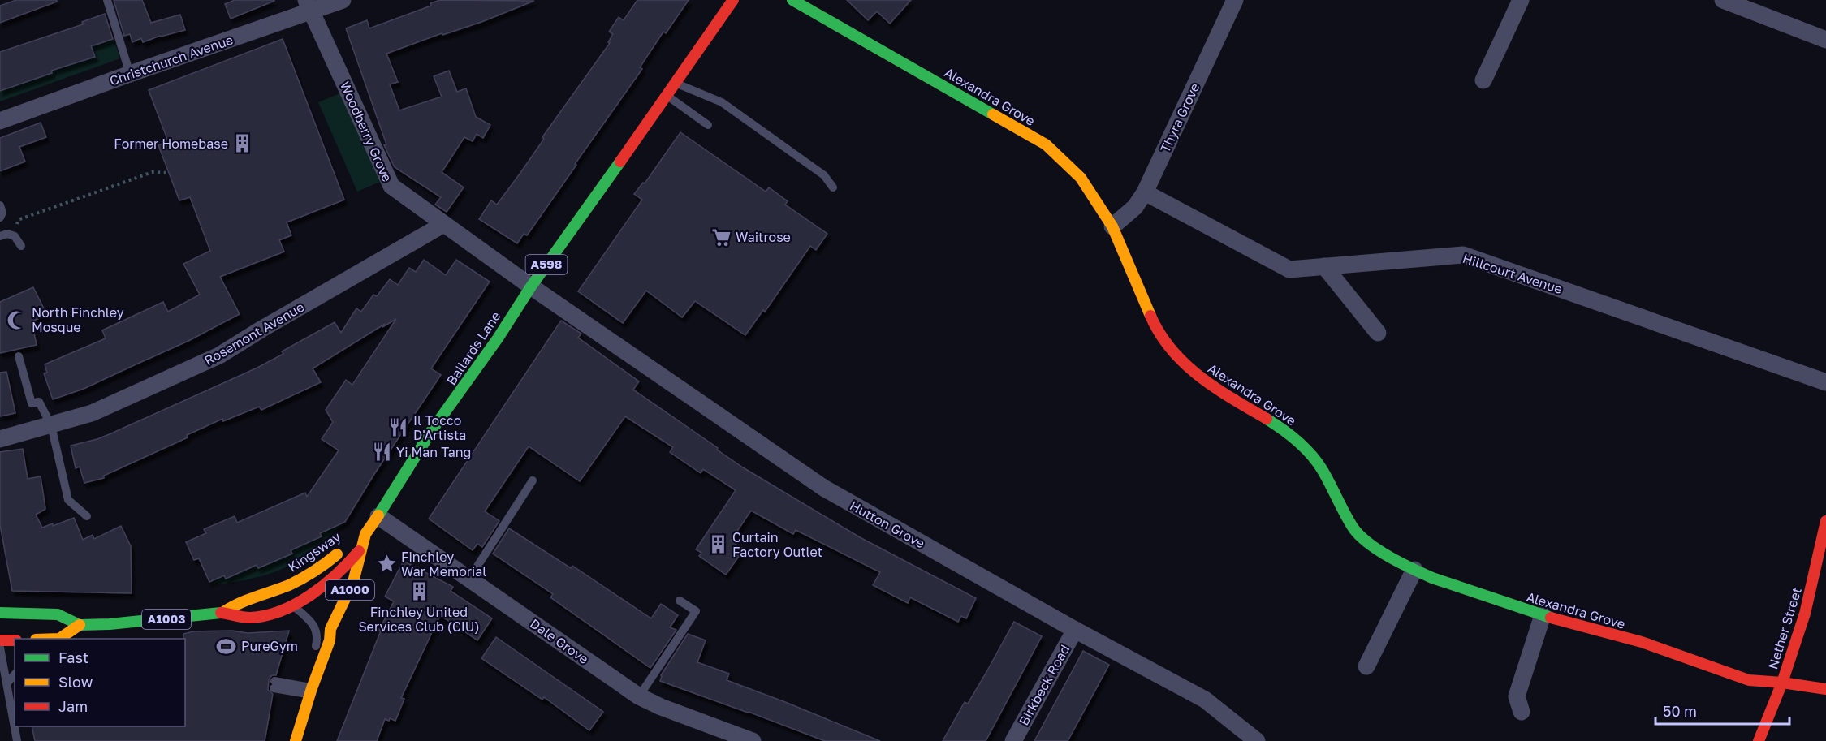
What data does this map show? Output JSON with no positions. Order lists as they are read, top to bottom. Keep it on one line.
{"streets":{"street":["Christchurch Avenue","Alexandra Grove","Thyra Grove","Woodberry Grove","A598","Hillcourt Avenue","Rosemont Avenue","Ballards Lane","Hutton Grove","Kingsway","A1000","A1003","Nether Street","Dale Grove","Birkbeck Road"]},"crossings":[["Christchurch Avenue","Woodberry Grove"],["Alexandra Grove","Thyra Grove"],["Alexandra Grove","Nether Street"],["Thyra Grove","Hillcourt Avenue"],["Woodberry Grove","Rosemont Avenue"],["Woodberry Grove","Ballards Lane"],["Woodberry Grove","Hutton Grove"],["Ballards Lane","Hutton Grove"],["Ballards Lane","Kingsway"],["Ballards Lane","Dale Grove"],["Hutton Grove","Birkbeck Road"],["Kingsway","A1000"]],"places":{"building":["Former Homebase","Curtain Factory Outlet","Finchley United Services Club (CIU)"],"supermarket":["Waitrose"],"mosque":["North Finchley Mosque"],"restaurant":["Il Tocco D'Artista","Yi Man Tang"],"place":["Finchley War Memorial"],"sports":["PureGym"]},"legend":["Fast","Slow","Jam"],"scale_bar":"50 m"}
